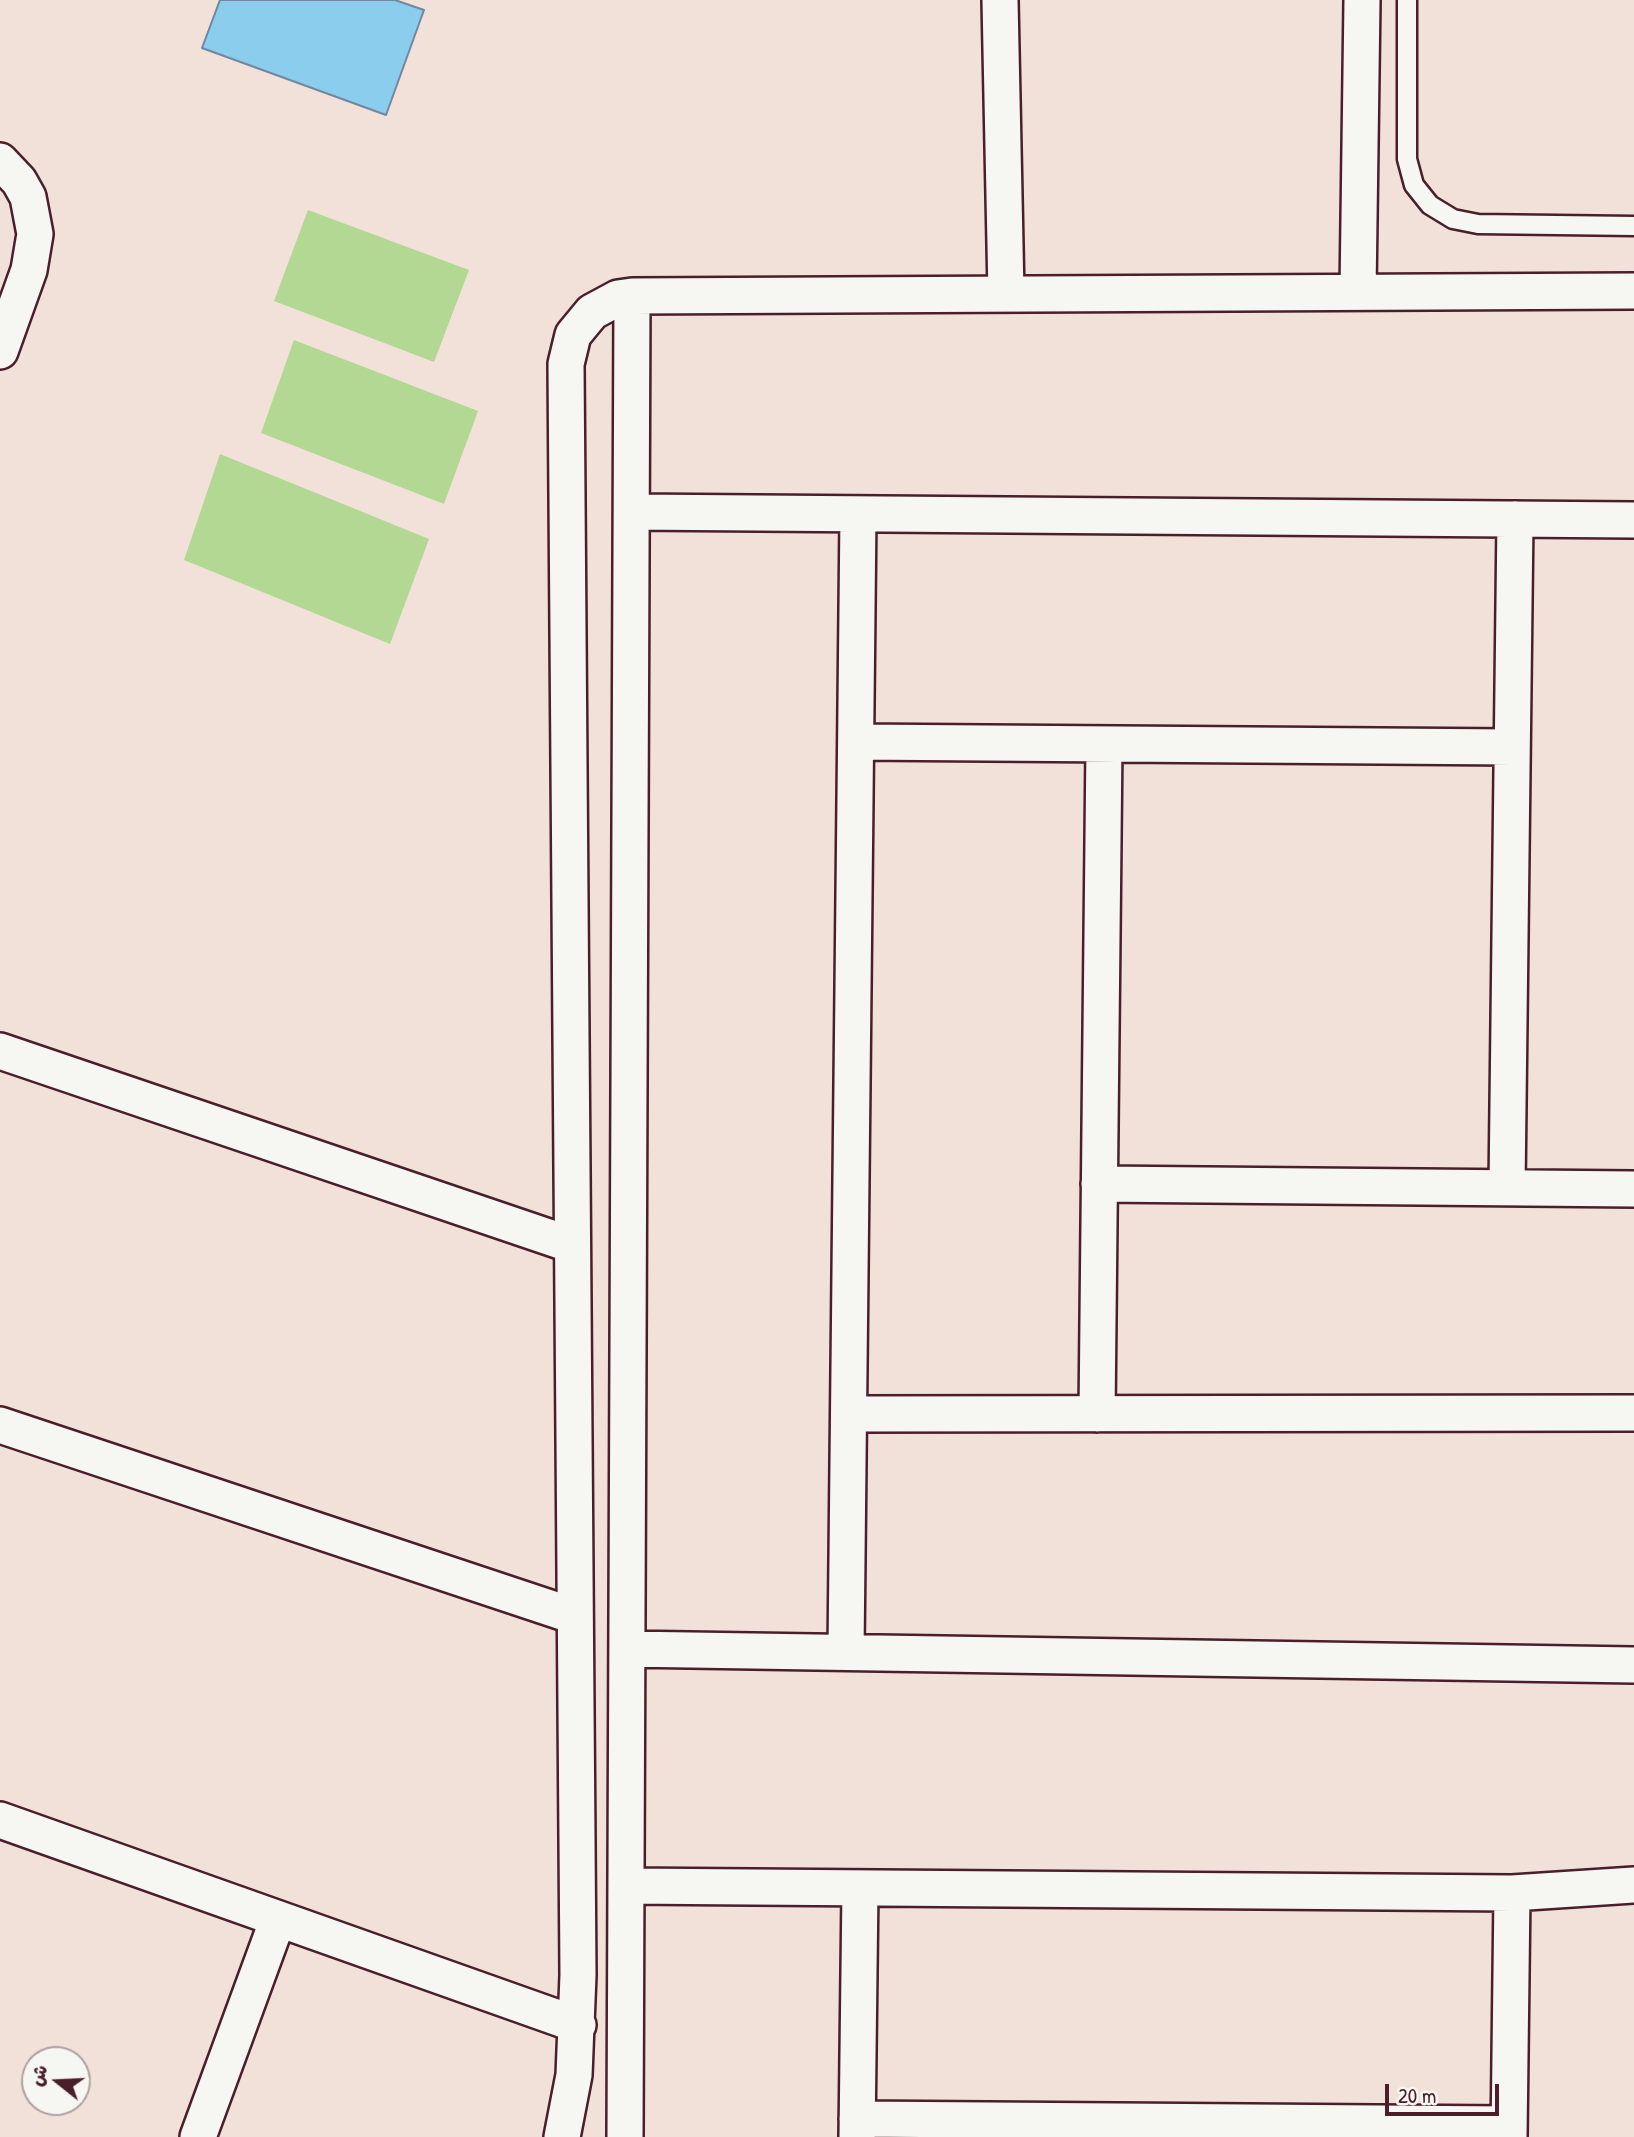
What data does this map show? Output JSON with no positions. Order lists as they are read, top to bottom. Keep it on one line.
{"scale_bar":"20 m","north":"left"}
